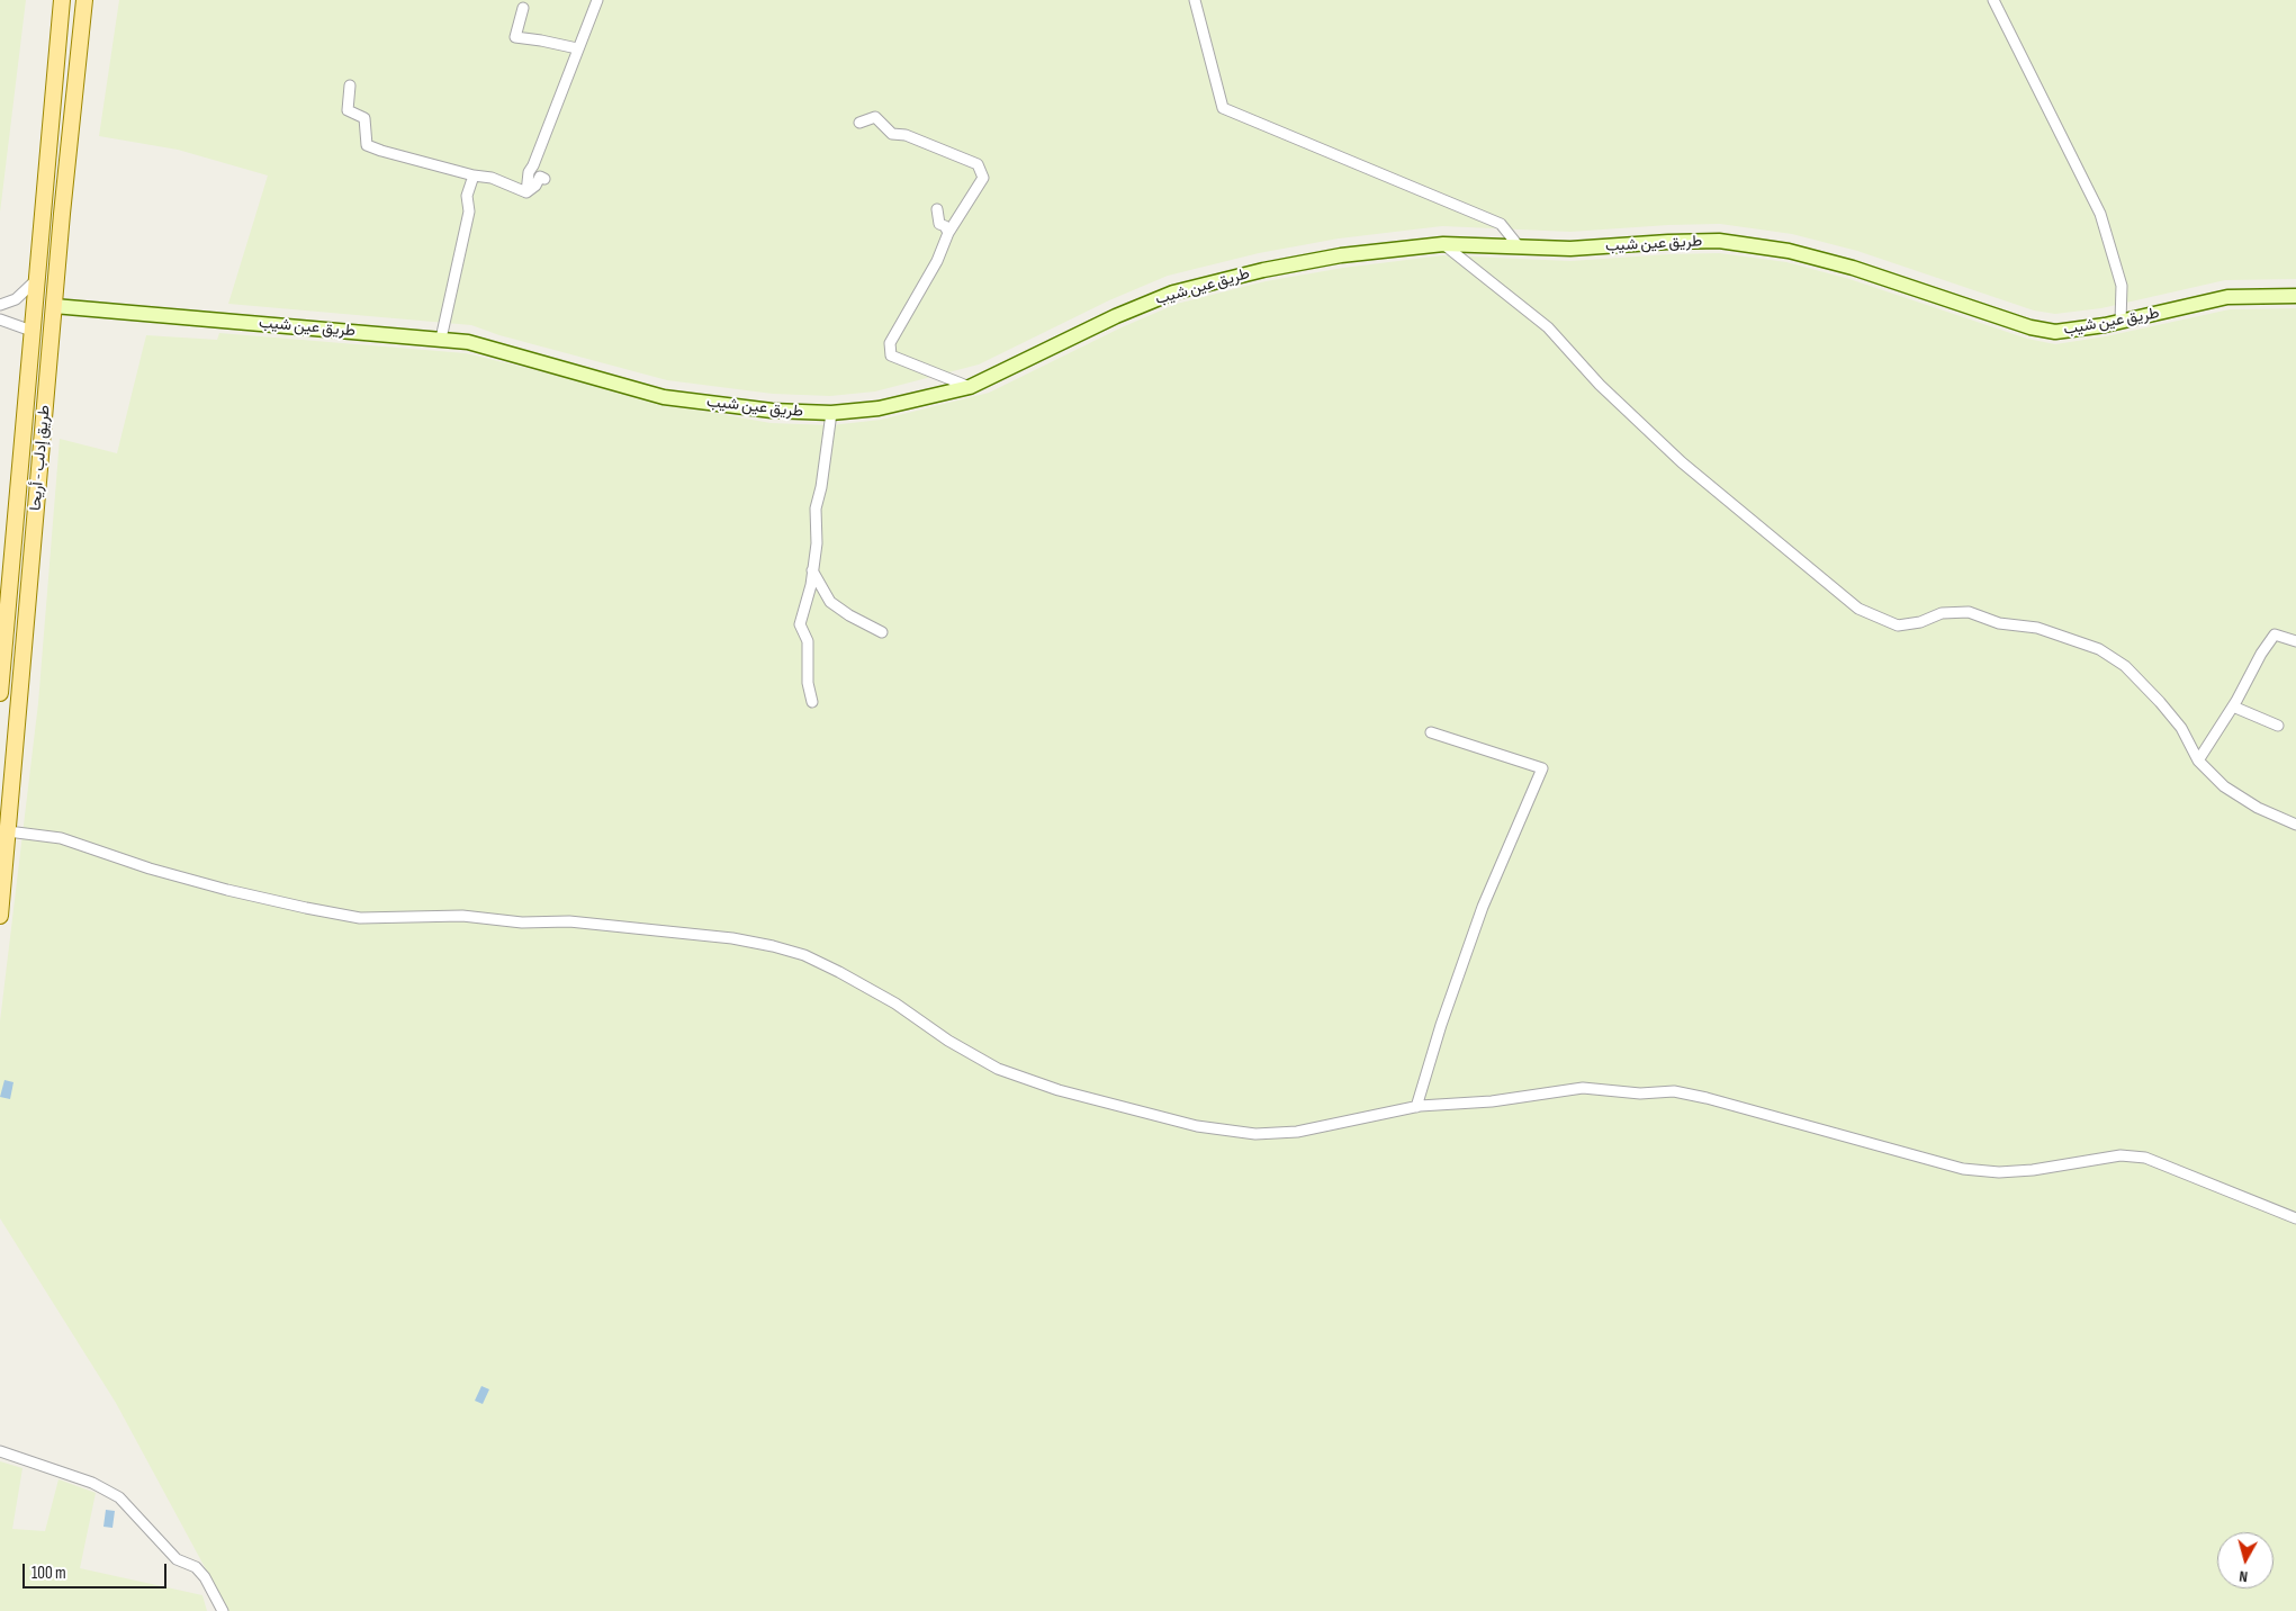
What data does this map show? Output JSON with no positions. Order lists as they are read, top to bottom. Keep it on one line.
{"streets":{"main road":["طريق عين شيب","طريق إدلب - أريحا"]},"crossings":[["طريق عين شيب","طريق إدلب - أريحا"]],"scale_bar":"100 m","north":"bottom"}
